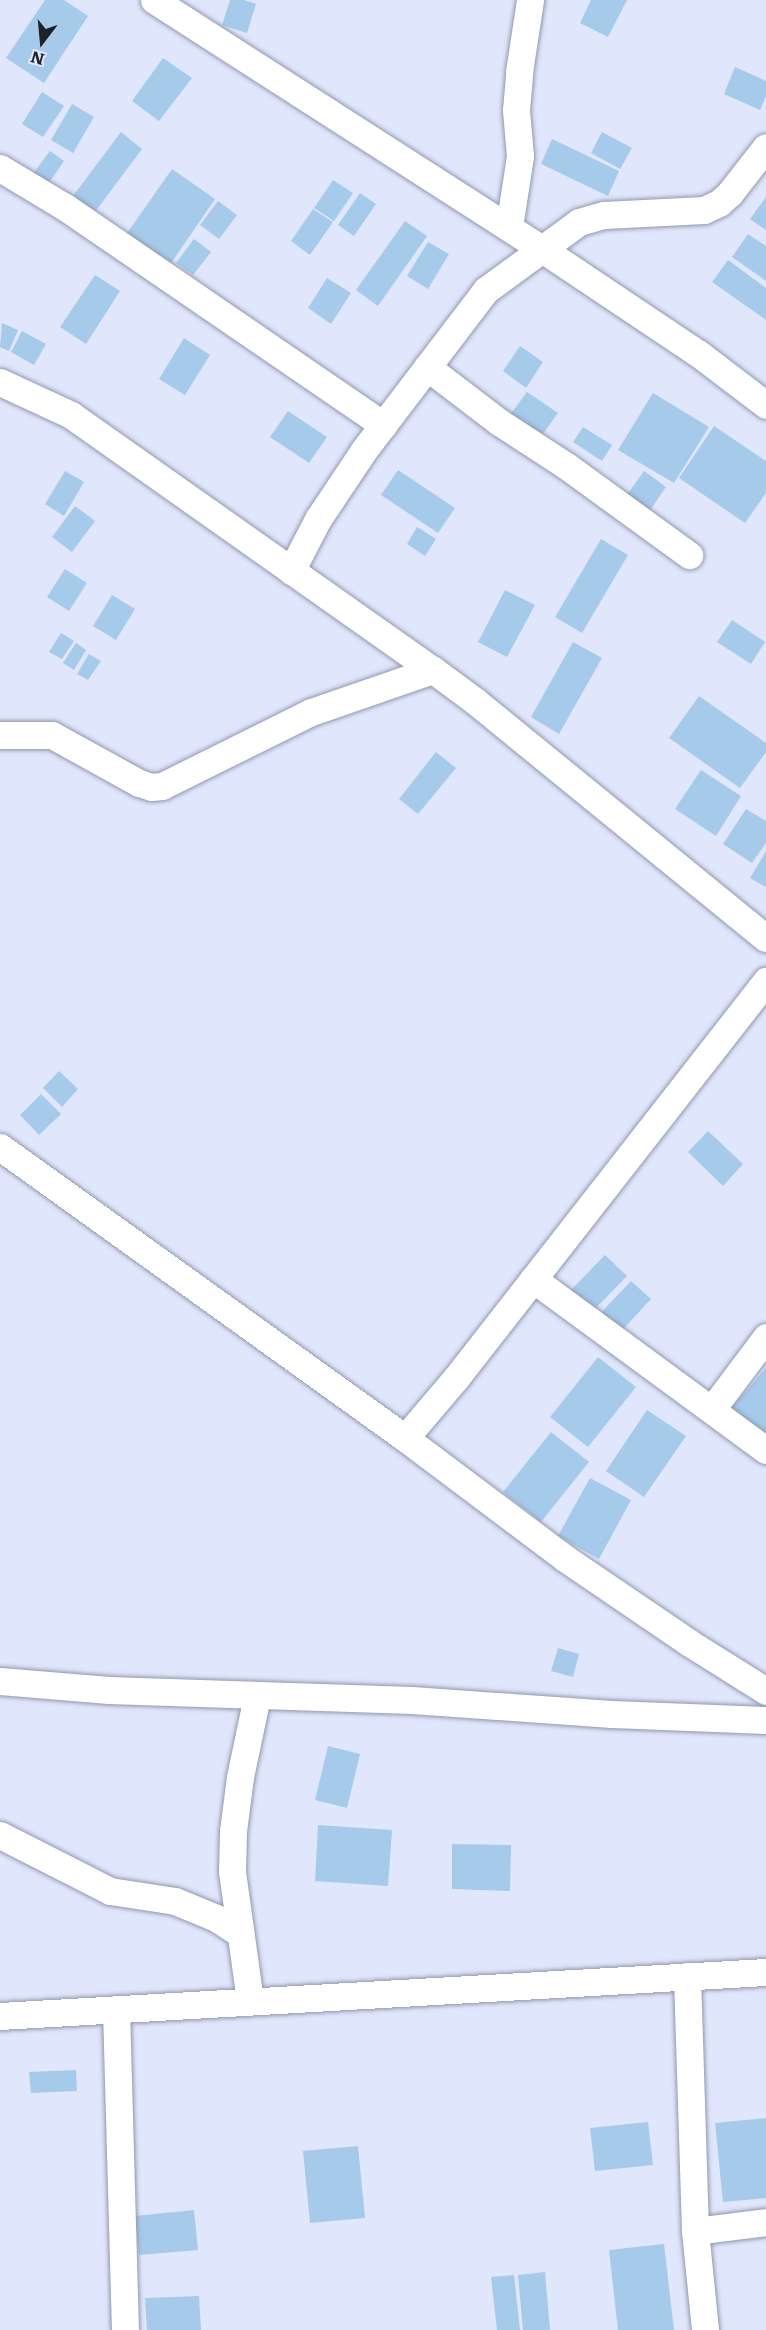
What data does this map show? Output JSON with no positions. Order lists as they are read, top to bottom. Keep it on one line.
{"north":"bottom"}
